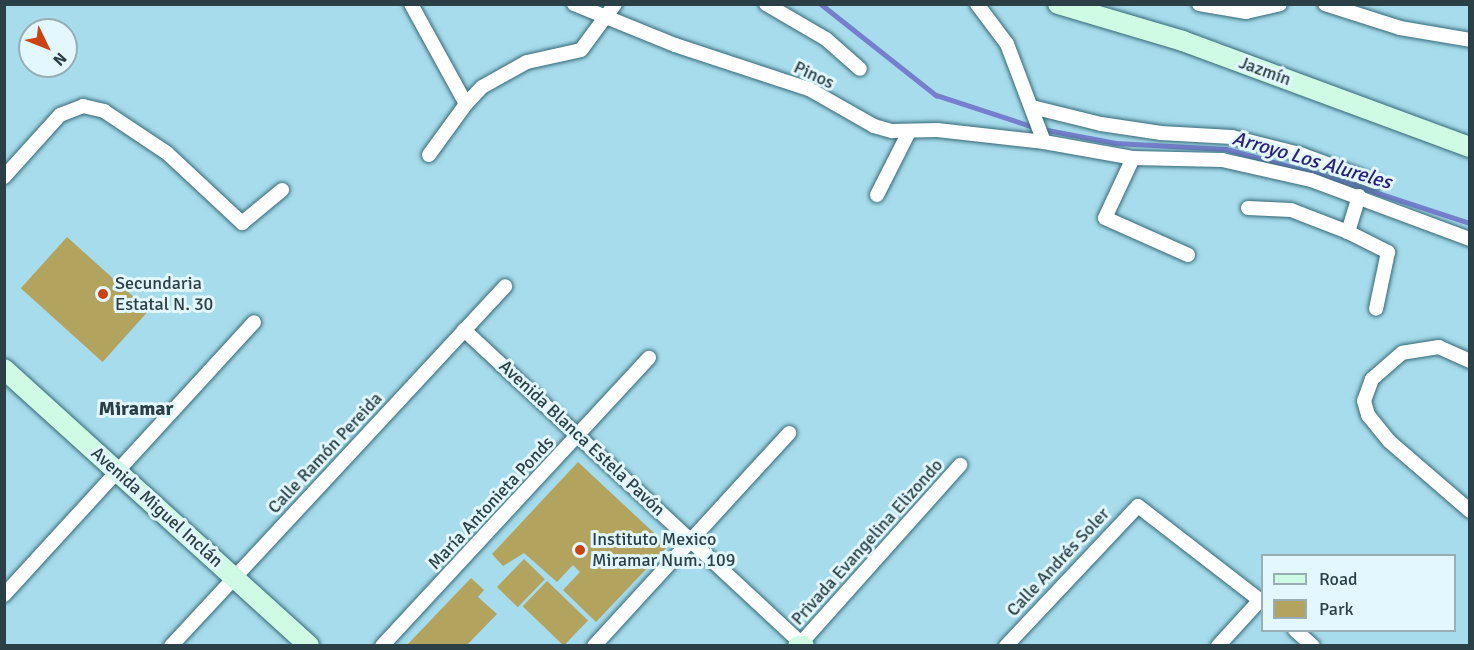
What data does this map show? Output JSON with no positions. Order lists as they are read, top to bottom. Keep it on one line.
{"streets":{"main road":["Jazmín","Avenida Miguel Inclán"],"street":["Pinos","Avenida Blanca Estela Pavón","Calle Ramón Pereida","María Antonieta Ponds","Privada Evangelina Elizondo","Calle Andrés Soler"]},"crossings":[["Avenida Blanca Estela Pavón","Calle Ramón Pereida"],["Avenida Blanca Estela Pavón","María Antonieta Ponds"],["Avenida Blanca Estela Pavón","Privada Evangelina Elizondo"],["Calle Ramón Pereida","Avenida Miguel Inclán"]],"districts":["Miramar"],"water":["Arroyo Los Alureles"],"places":["Secundaria Estatal N. 30","Instituto Mexico Miramar Num. 109"],"legend":["Road","Park"],"north":"bottom right"}
